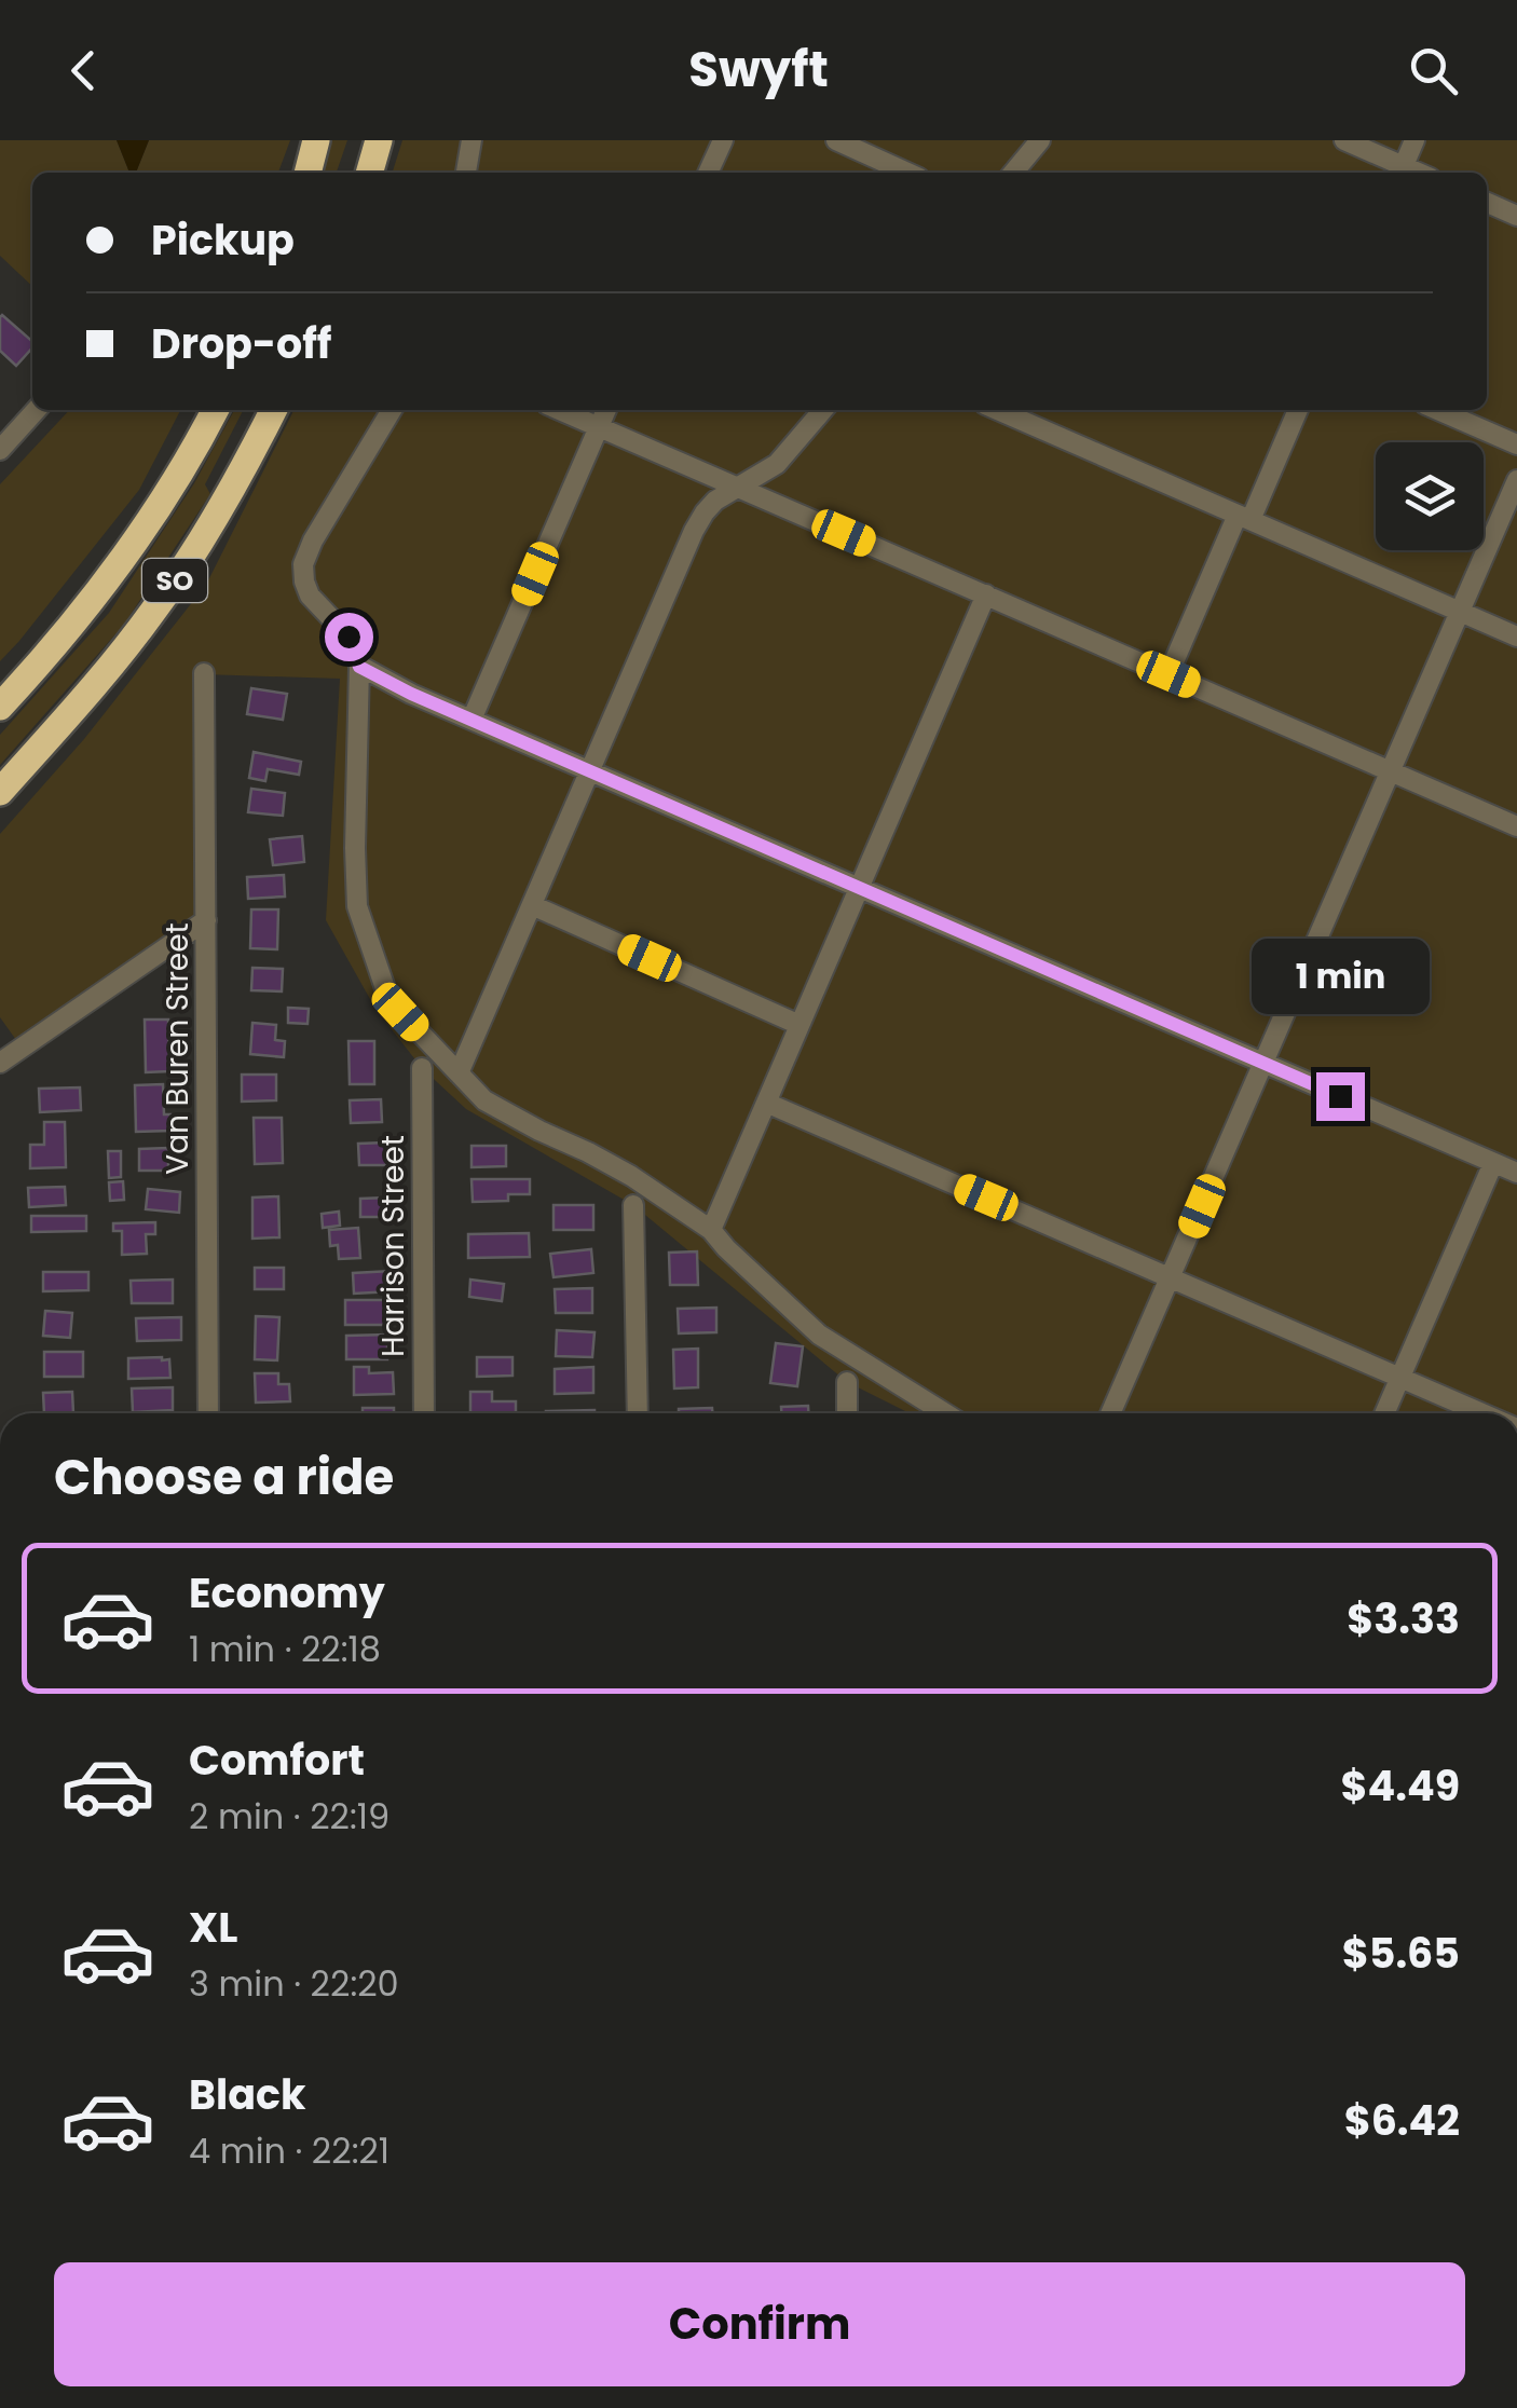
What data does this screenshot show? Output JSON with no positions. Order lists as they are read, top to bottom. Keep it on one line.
{"streets":{"highway":["SO"],"street":["Van Buren Street","Harrison Street"]},"page":{"header":"Swyft","banner":["Pickup","Drop-off"],"bubble":"1 min","heading":"Choose a ride","list":[{"name":"Economy","note":"1 min · 22:18","value":"$3.33"},{"name":"Comfort","note":"2 min · 22:19","value":"$4.49"},{"name":"XL","note":"3 min · 22:20","value":"$5.65"},{"name":"Black","note":"4 min · 22:21","value":"$6.42"}],"buttons":"Confirm"}}
